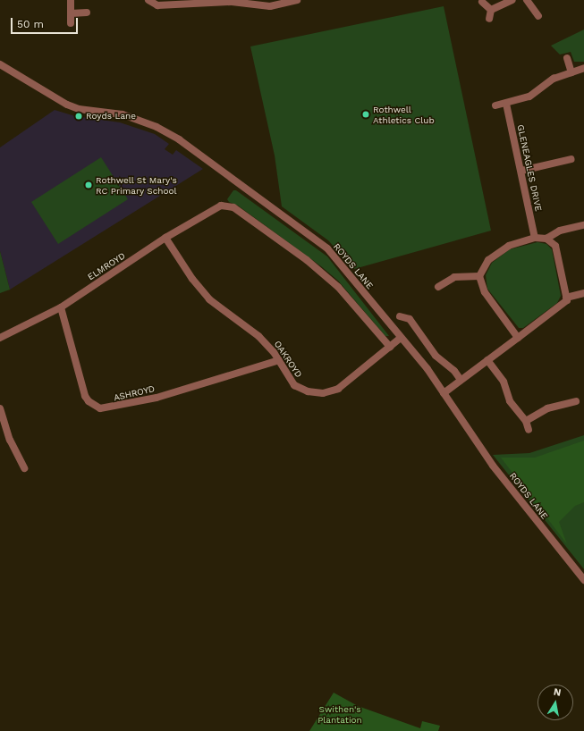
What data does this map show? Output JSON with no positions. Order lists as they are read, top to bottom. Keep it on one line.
{"streets":{"street":["GLENEAGLES DRIVE","ELMROYD","ROYDS LANE","OAKROYD","ASHROYD"]},"crossings":[["ELMROYD","OAKROYD"],["ELMROYD","ASHROYD"],["ROYDS LANE","OAKROYD"],["OAKROYD","ASHROYD"]],"parks":["Swithen's Plantation"],"places":["Rothwell Athletics Club","Royds Lane","Rothwell St Mary's RC Primary School"],"scale_bar":"50 m","north":"top"}
